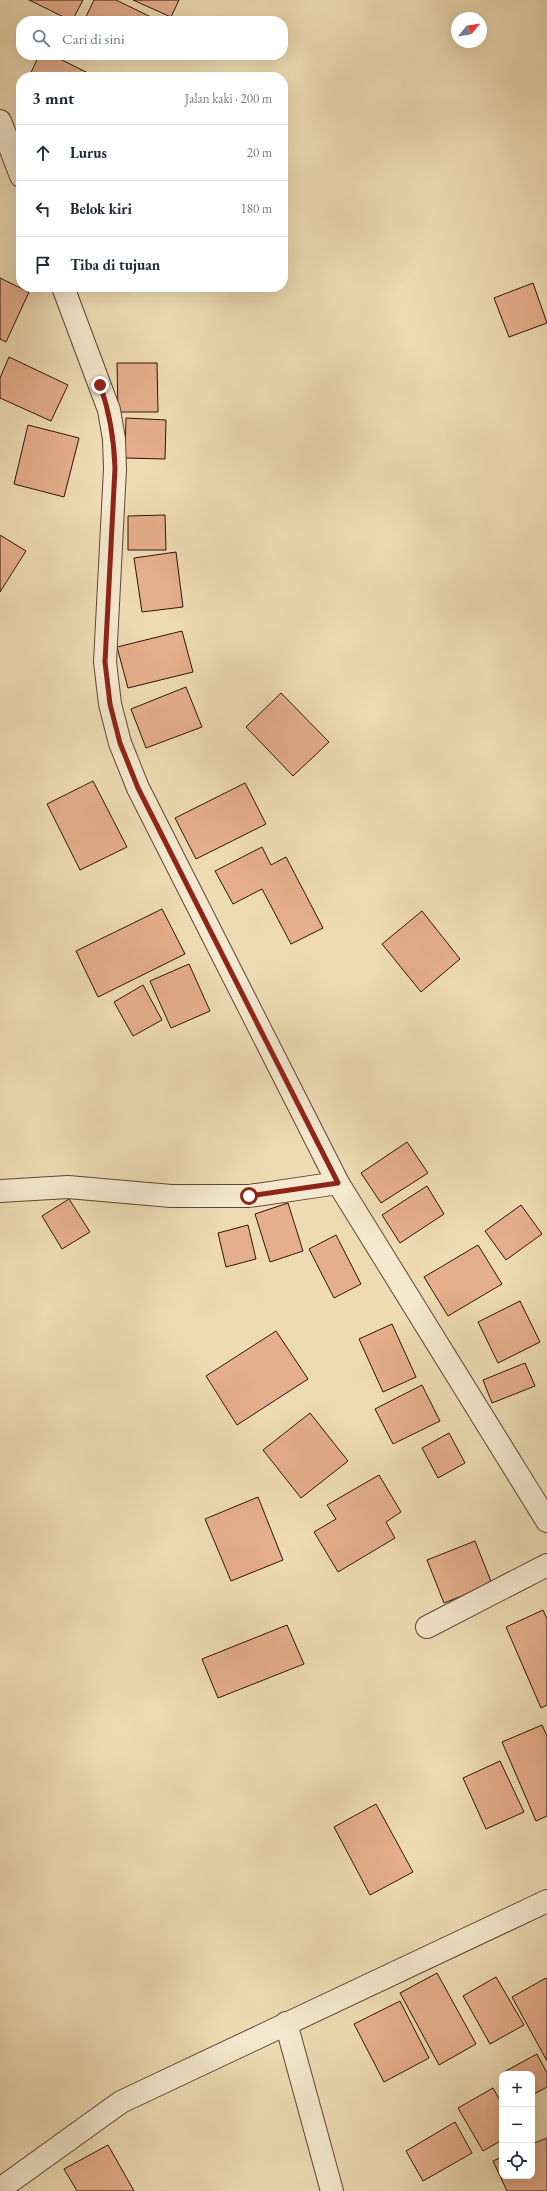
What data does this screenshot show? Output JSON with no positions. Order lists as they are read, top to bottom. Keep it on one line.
{"north":"top right","page":{"search":"Cari di sini","heading":["3 mnt","Jalan kaki · 200 m"],"list":[["Lurus","20 m"],["Belok kiri","180 m"],"Tiba di tujuan"],"map_buttons":["+","−"]}}
